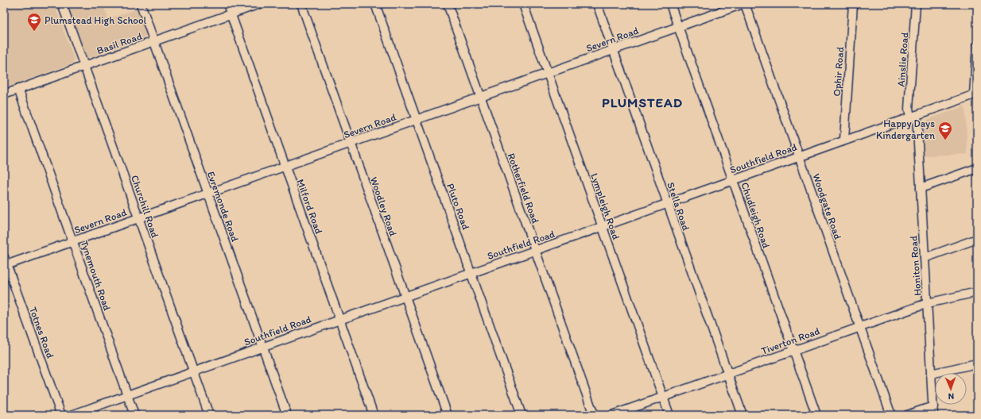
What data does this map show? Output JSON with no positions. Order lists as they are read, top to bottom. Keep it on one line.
{"streets":{"street":["Severn Road","Basil Road","Ainslie Road","Ophir Road","Southfield Road","Rotherfield Road","Churchill Road","Evremonde Road","Milford Road","Woodley Road","Pluto Road","Lympleigh Road","Stella Road","Woodgate Road","Chudleigh Road","Honiton Road","Tynemouth Road","Totnes Road","Tiverton Road"]},"crossings":[["Severn Road","Rotherfield Road"],["Severn Road","Churchill Road"],["Severn Road","Evremonde Road"],["Severn Road","Milford Road"],["Severn Road","Woodley Road"],["Severn Road","Pluto Road"],["Severn Road","Lympleigh Road"],["Severn Road","Stella Road"],["Severn Road","Chudleigh Road"],["Severn Road","Tynemouth Road"],["Severn Road","Totnes Road"],["Basil Road","Churchill Road"],["Basil Road","Evremonde Road"],["Basil Road","Milford Road"],["Basil Road","Tynemouth Road"],["Ainslie Road","Southfield Road"],["Ainslie Road","Honiton Road"],["Ophir Road","Southfield Road"],["Southfield Road","Rotherfield Road"],["Southfield Road","Churchill Road"],["Southfield Road","Evremonde Road"],["Southfield Road","Milford Road"],["Southfield Road","Woodley Road"],["Southfield Road","Pluto Road"],["Southfield Road","Lympleigh Road"],["Southfield Road","Stella Road"],["Southfield Road","Woodgate Road"],["Southfield Road","Chudleigh Road"],["Southfield Road","Honiton Road"],["Southfield Road","Tynemouth Road"],["Lympleigh Road","Tiverton Road"],["Stella Road","Tiverton Road"],["Woodgate Road","Tiverton Road"],["Chudleigh Road","Tiverton Road"],["Honiton Road","Tiverton Road"]],"districts":["PLUMSTEAD"],"places":{"school or university":["Plumstead High School","Happy Days Kindergarten"]},"north":"bottom"}
